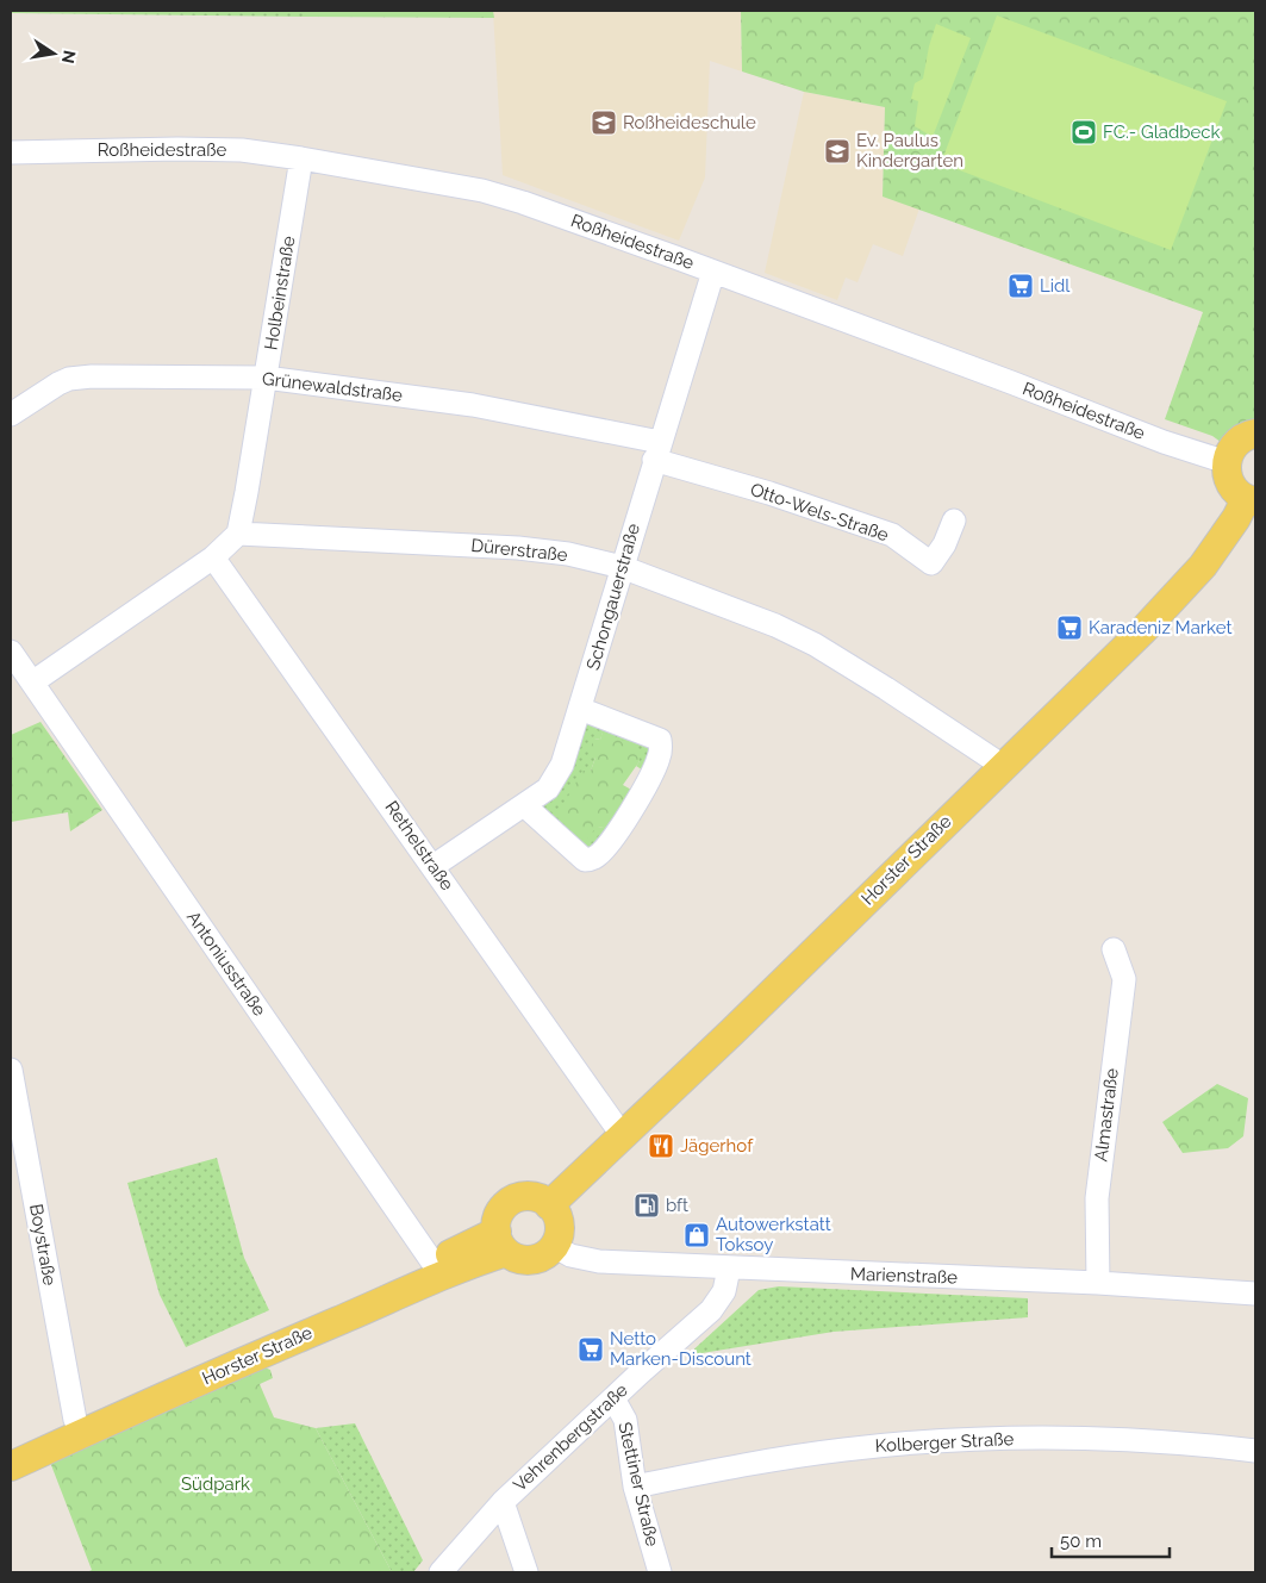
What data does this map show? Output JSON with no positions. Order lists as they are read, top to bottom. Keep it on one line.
{"streets":{"main road":["Horster Straße"],"street":["Roßheidestraße","Holbeinstraße","Grünewaldstraße","Otto-Wels-Straße","Dürerstraße","Schongauerstraße","Rethelstraße","Antoniusstraße","Almastraße","Boystraße","Marienstraße","Vehrenbergstraße","Kolberger Straße","Stettiner Straße"]},"crossings":[["Roßheidestraße","Holbeinstraße"],["Roßheidestraße","Schongauerstraße"],["Holbeinstraße","Grünewaldstraße"],["Holbeinstraße","Dürerstraße"],["Grünewaldstraße","Otto-Wels-Straße"],["Grünewaldstraße","Schongauerstraße"],["Otto-Wels-Straße","Schongauerstraße"],["Dürerstraße","Schongauerstraße"],["Dürerstraße","Horster Straße"],["Schongauerstraße","Rethelstraße"],["Rethelstraße","Horster Straße"],["Horster Straße","Antoniusstraße"],["Horster Straße","Boystraße"],["Horster Straße","Marienstraße"],["Almastraße","Marienstraße"],["Marienstraße","Vehrenbergstraße"],["Vehrenbergstraße","Stettiner Straße"],["Kolberger Straße","Stettiner Straße"]],"parks":["Südpark"],"places":{"school or university":["Roßheideschule","Ev. Paulus Kindergarten"],"sports":["FC.- Gladbeck"],"supermarket":["Lidl","Karadeniz Market","Netto Marken-Discount"],"restaurant":["Jägerhof"],"fuel station":["bft"],"shop":["Autowerkstatt Toksoy"]},"scale_bar":"50 m","north":"right"}
